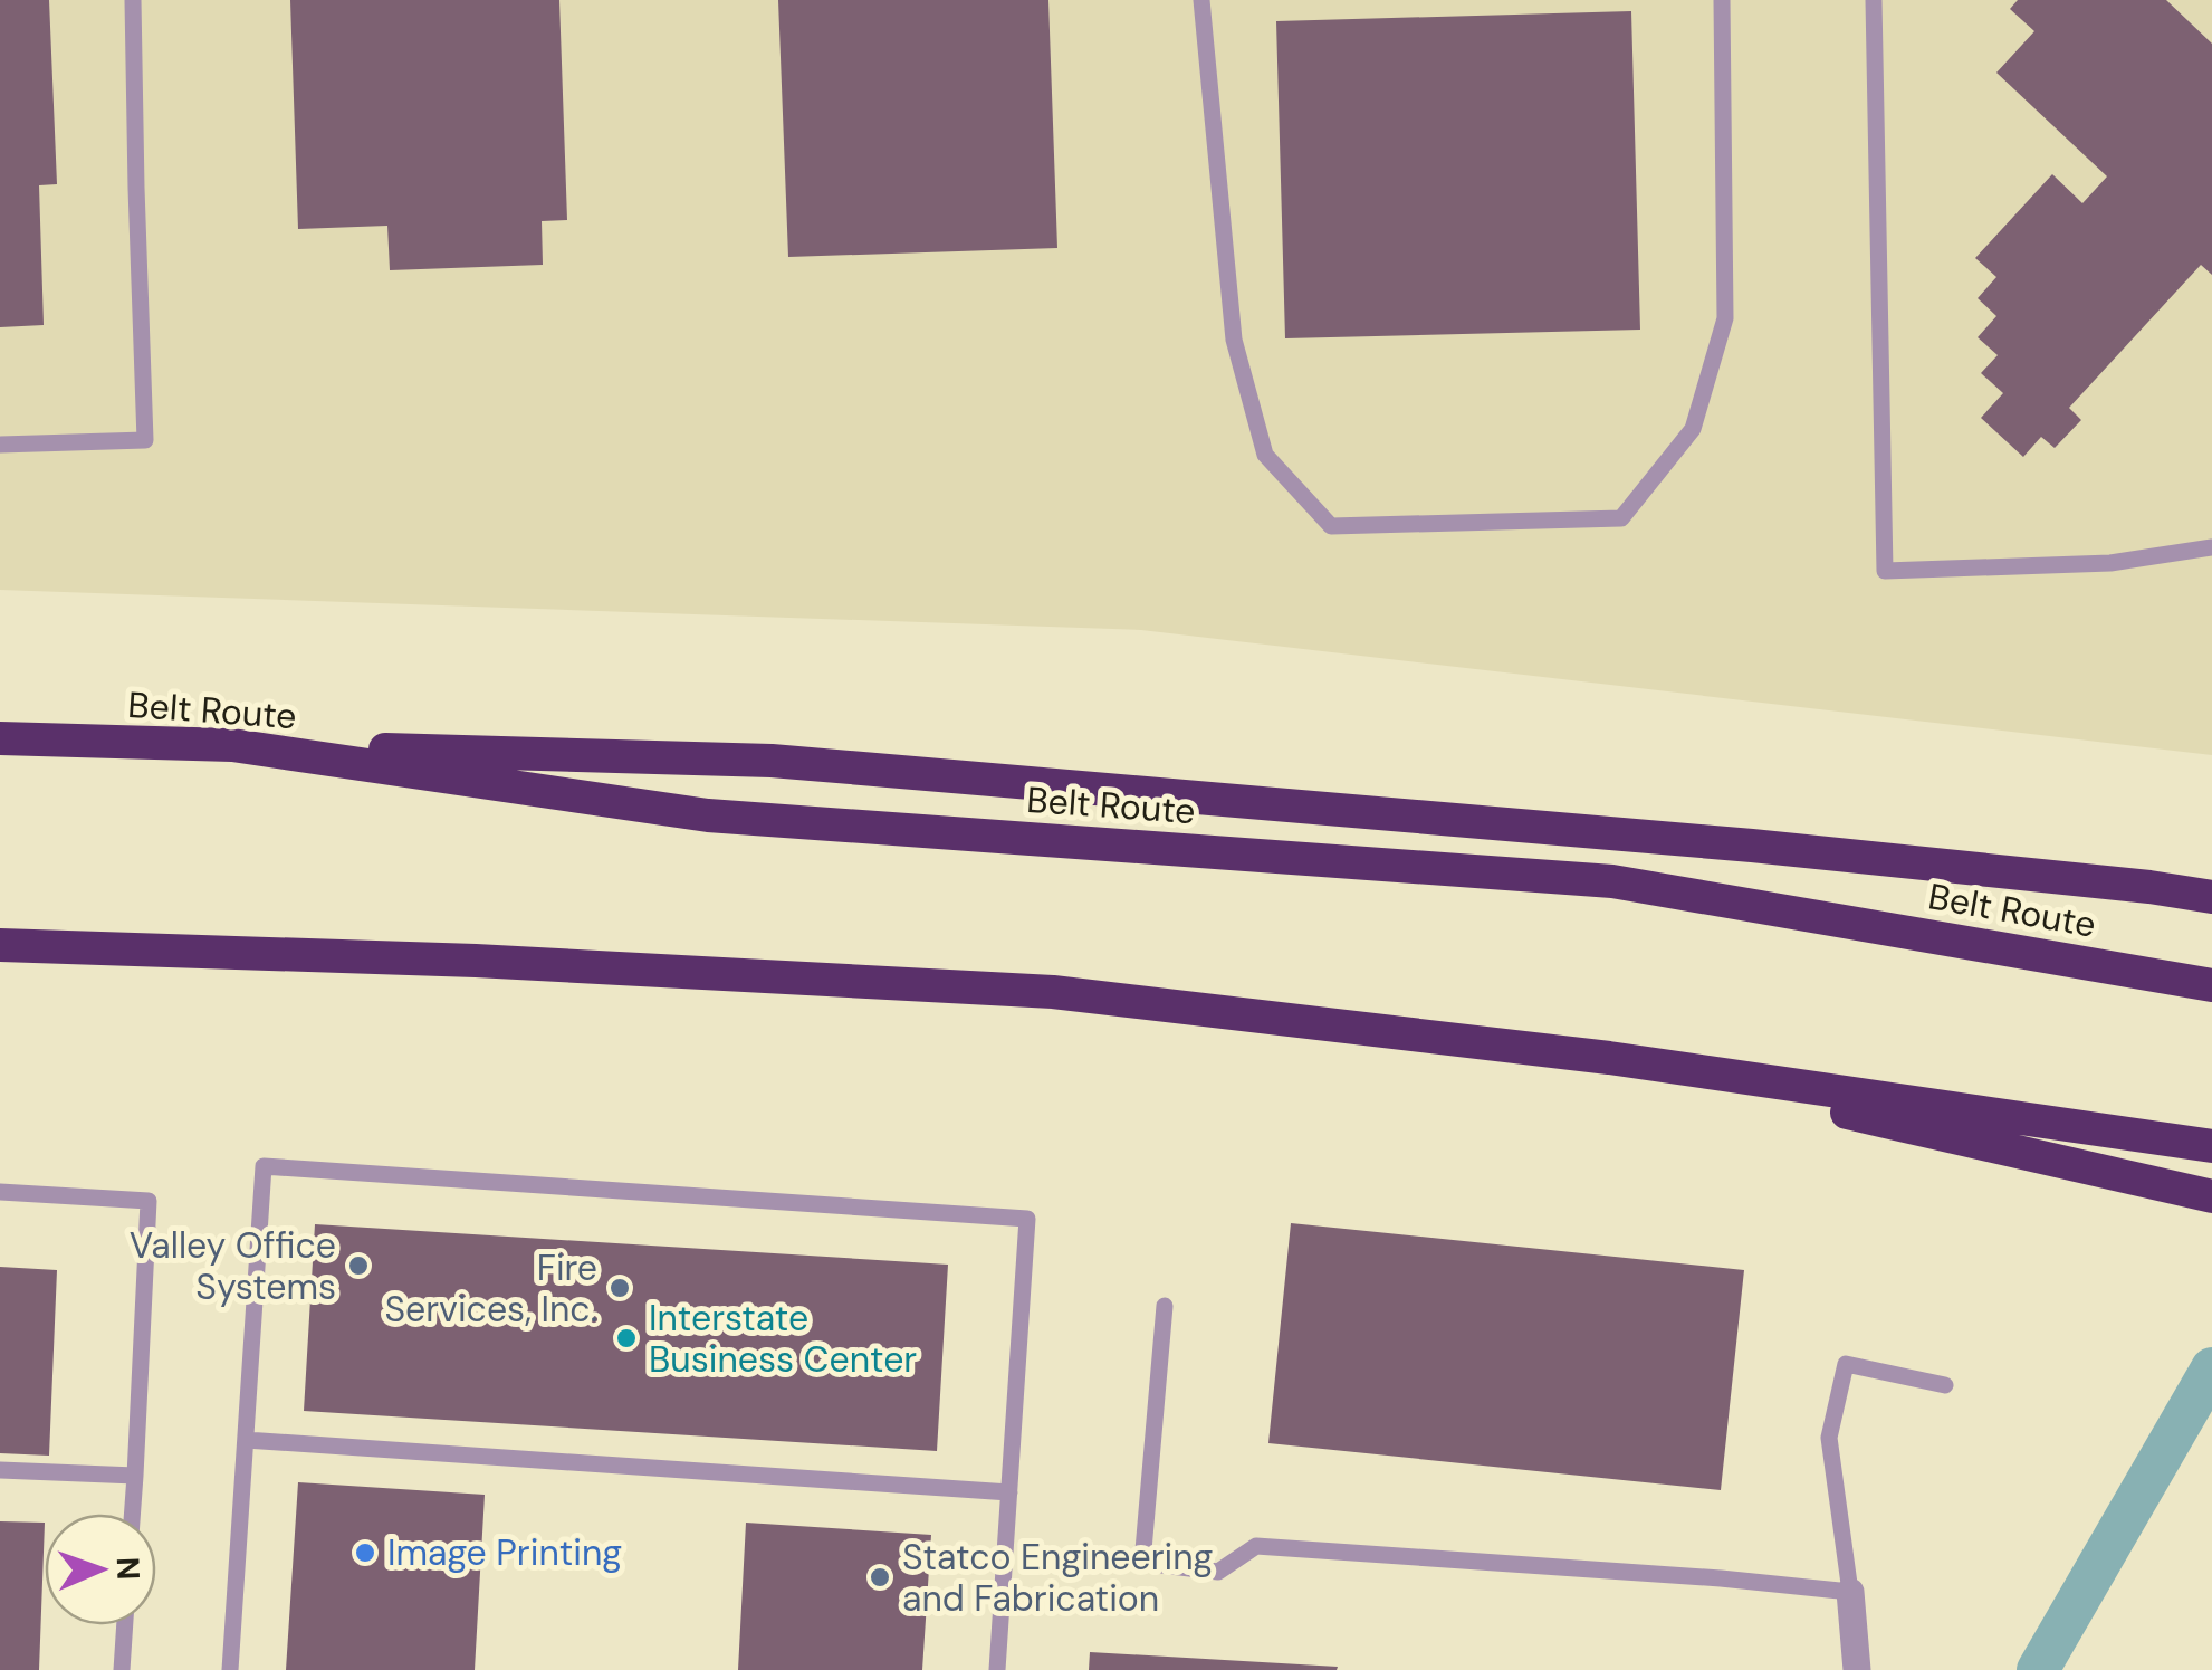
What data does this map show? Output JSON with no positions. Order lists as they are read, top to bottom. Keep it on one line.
{"streets":{"highway":["Belt Route"]},"places":["Valley Office Systems","Fire Services, Inc.","Interstate Business Center","Image Printing","Statco Engineering and Fabrication"],"north":"right"}
